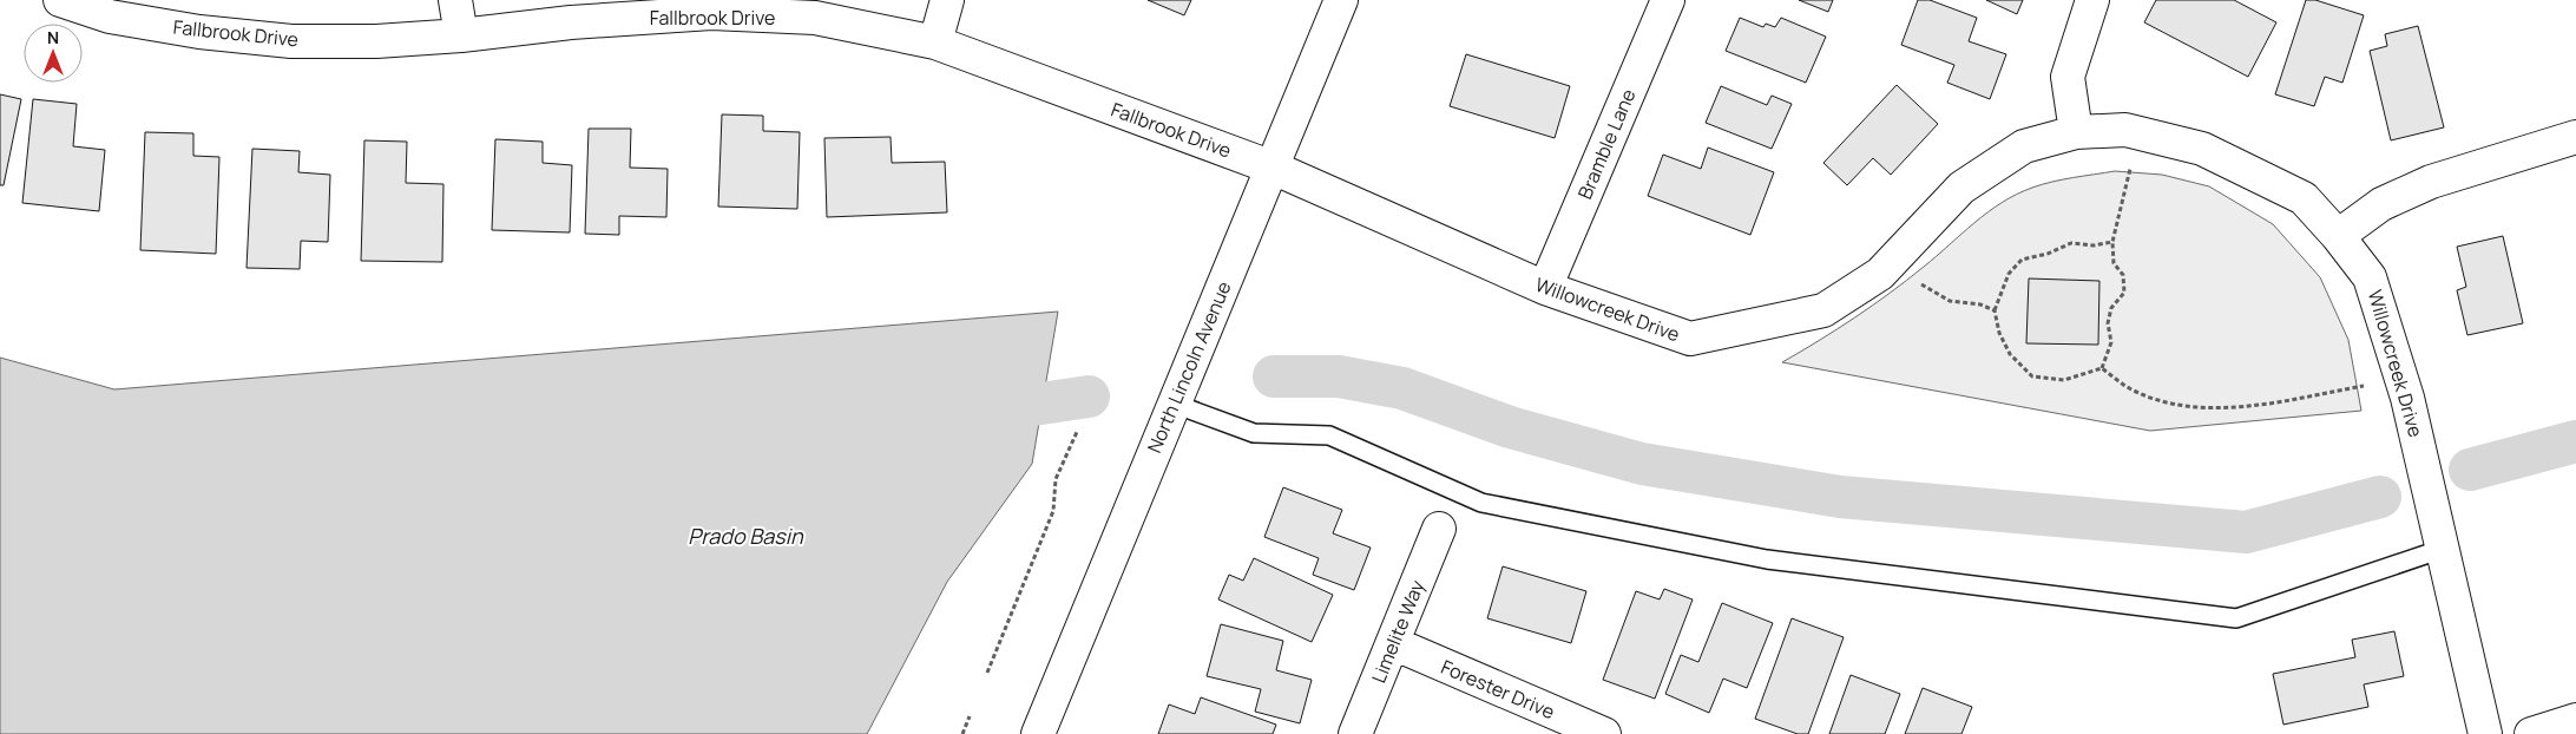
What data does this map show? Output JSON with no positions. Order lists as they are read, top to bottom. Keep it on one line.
{"streets":{"street":["Fallbrook Drive","Bramble Lane","Willowcreek Drive","North Lincoln Avenue","Limelite Way","Forester Drive"]},"crossings":[["Fallbrook Drive","Willowcreek Drive"],["Fallbrook Drive","North Lincoln Avenue"],["Bramble Lane","Willowcreek Drive"],["Willowcreek Drive","North Lincoln Avenue"],["Limelite Way","Forester Drive"]],"water":["Prado Basin"],"north":"top"}
